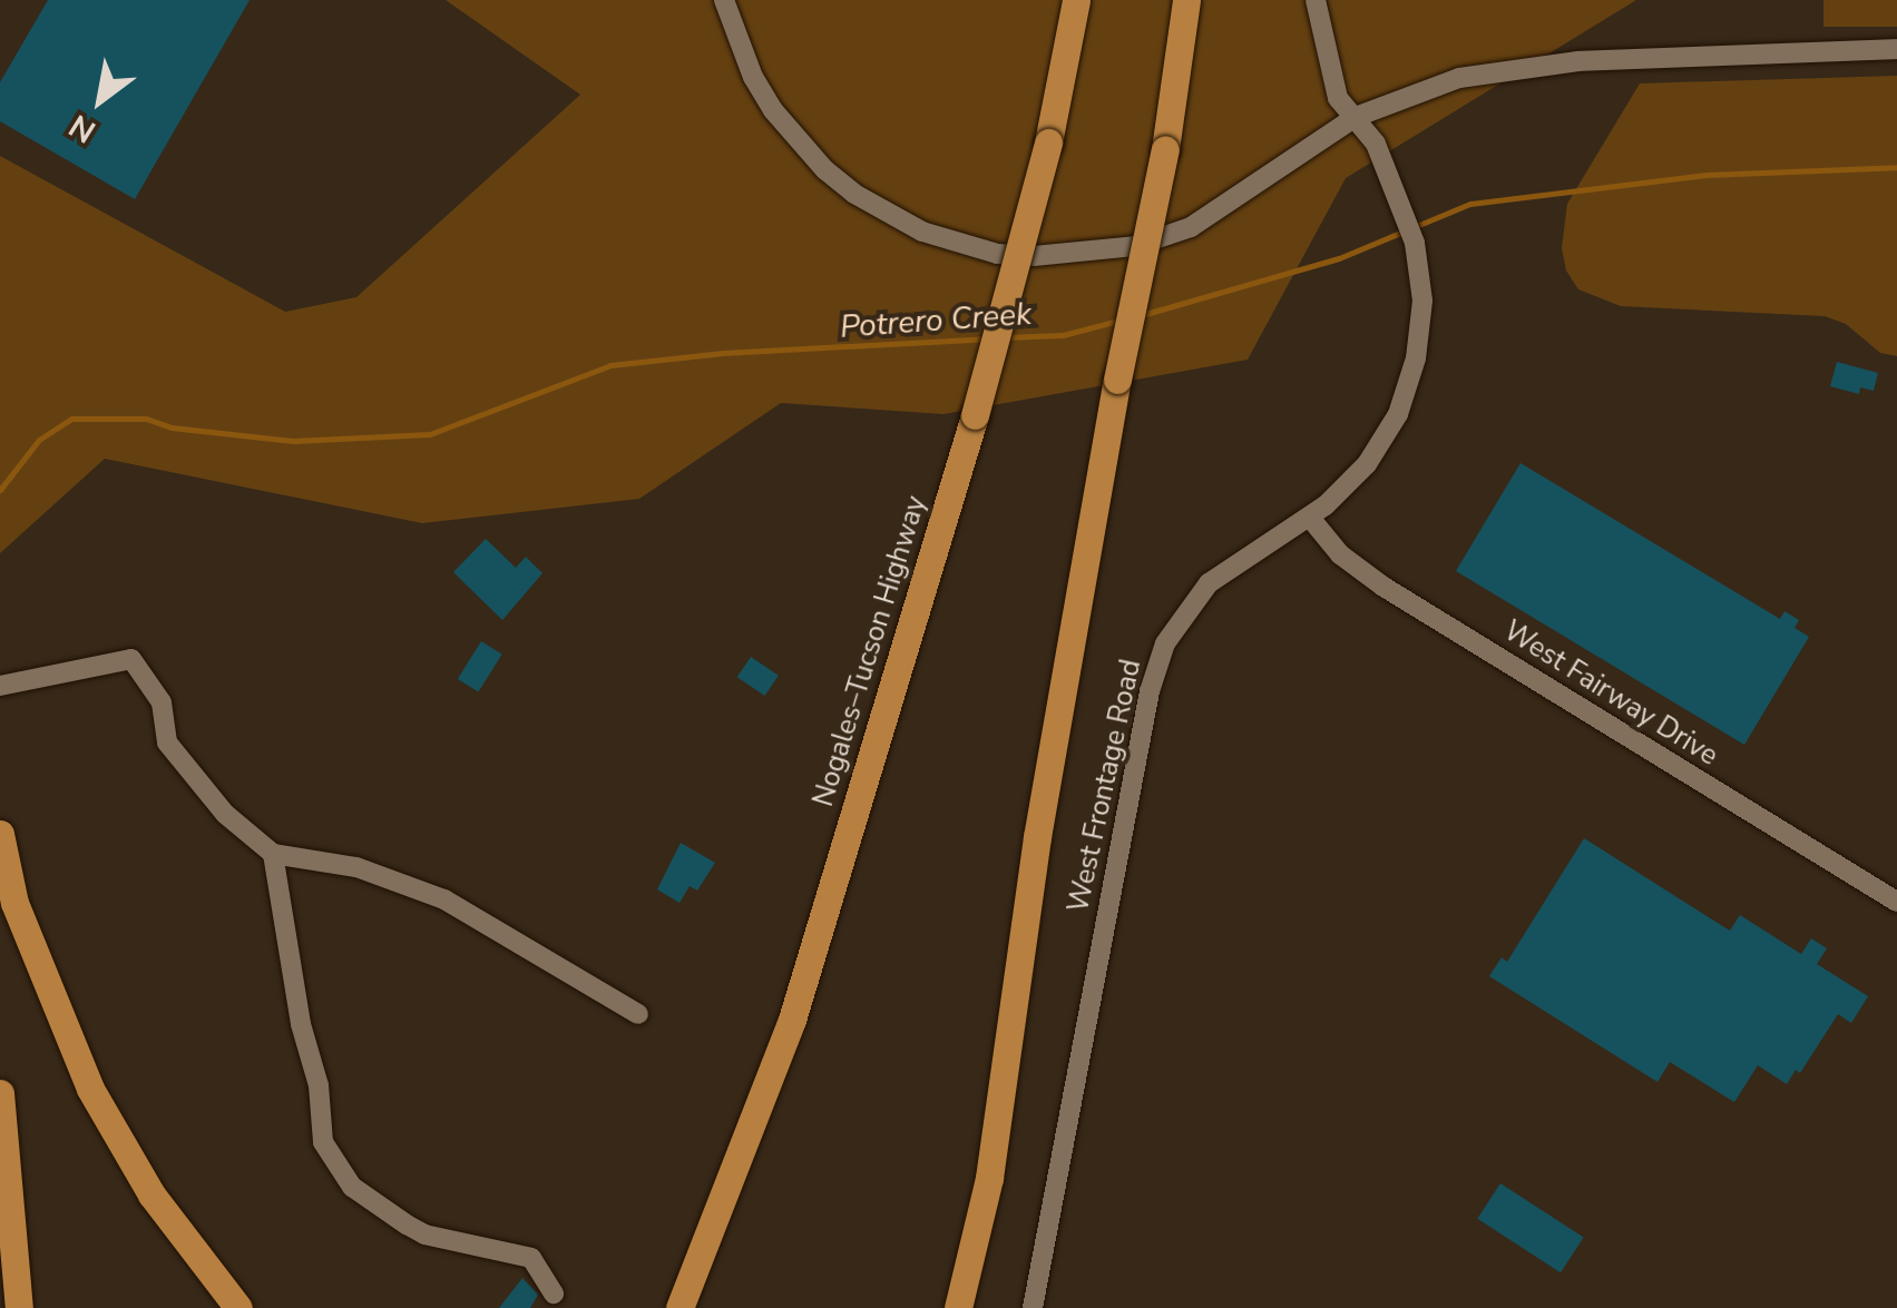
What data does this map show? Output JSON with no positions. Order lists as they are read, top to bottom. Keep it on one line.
{"streets":{"highway":["Nogales–Tucson Highway"],"street":["West Fairway Drive","West Frontage Road"]},"crossings":[["West Fairway Drive","West Frontage Road"]],"water":["Potrero Creek"],"north":"bottom left"}
